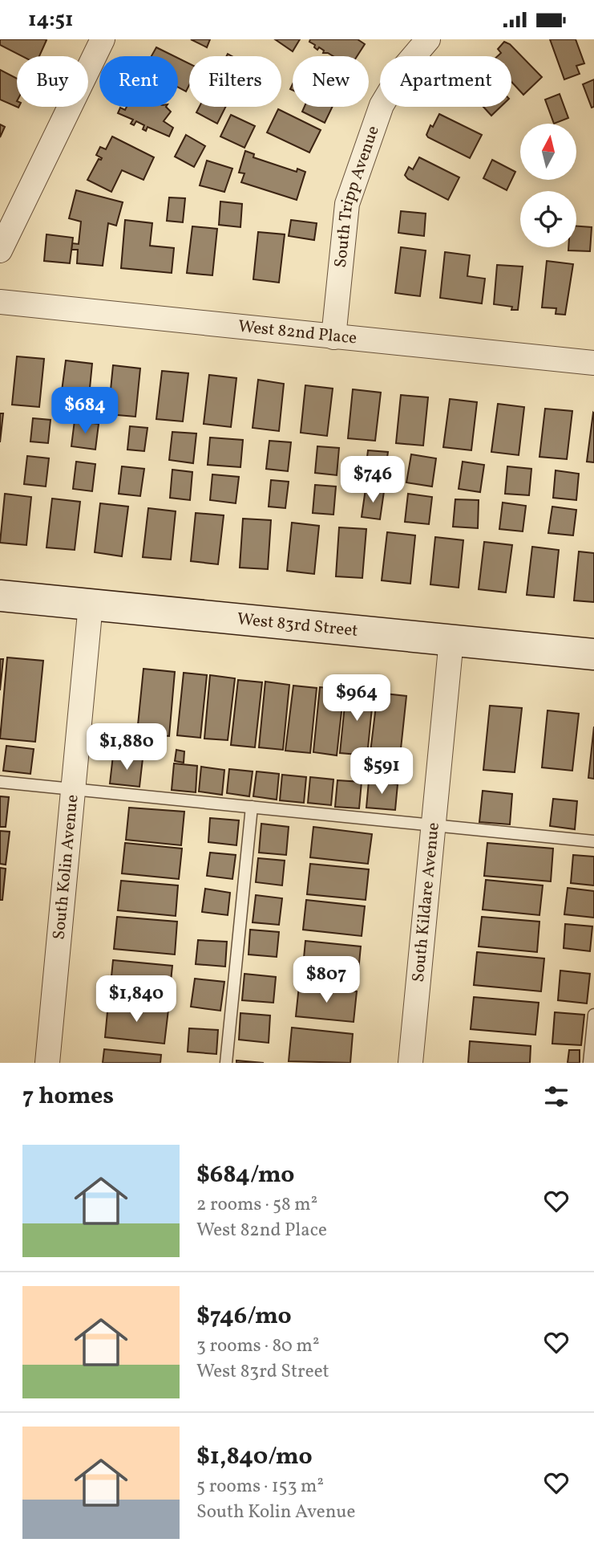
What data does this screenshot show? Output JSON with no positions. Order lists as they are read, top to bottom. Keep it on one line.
{"streets":{"street":["South Tripp Avenue","West 82nd Place","West 83rd Street","South Kolin Avenue","South Kildare Avenue"]},"crossings":[["South Tripp Avenue","West 82nd Place"],["West 83rd Street","South Kolin Avenue"],["West 83rd Street","South Kildare Avenue"]],"north":"top","page":{"status":"14:51","chip":["Buy","Rent","Filters","New","Apartment"],"price":["$684","$746","$964","$1,880","$591","$807","$1,840"],"heading":"7 homes","list":[{"name":"$684/mo","note":"2 rooms · 58 m² · West 82nd Place"},{"name":"$746/mo","note":"3 rooms · 80 m² · West 83rd Street"},{"name":"$1,840/mo","note":"5 rooms · 153 m² · South Kolin Avenue"}]}}
